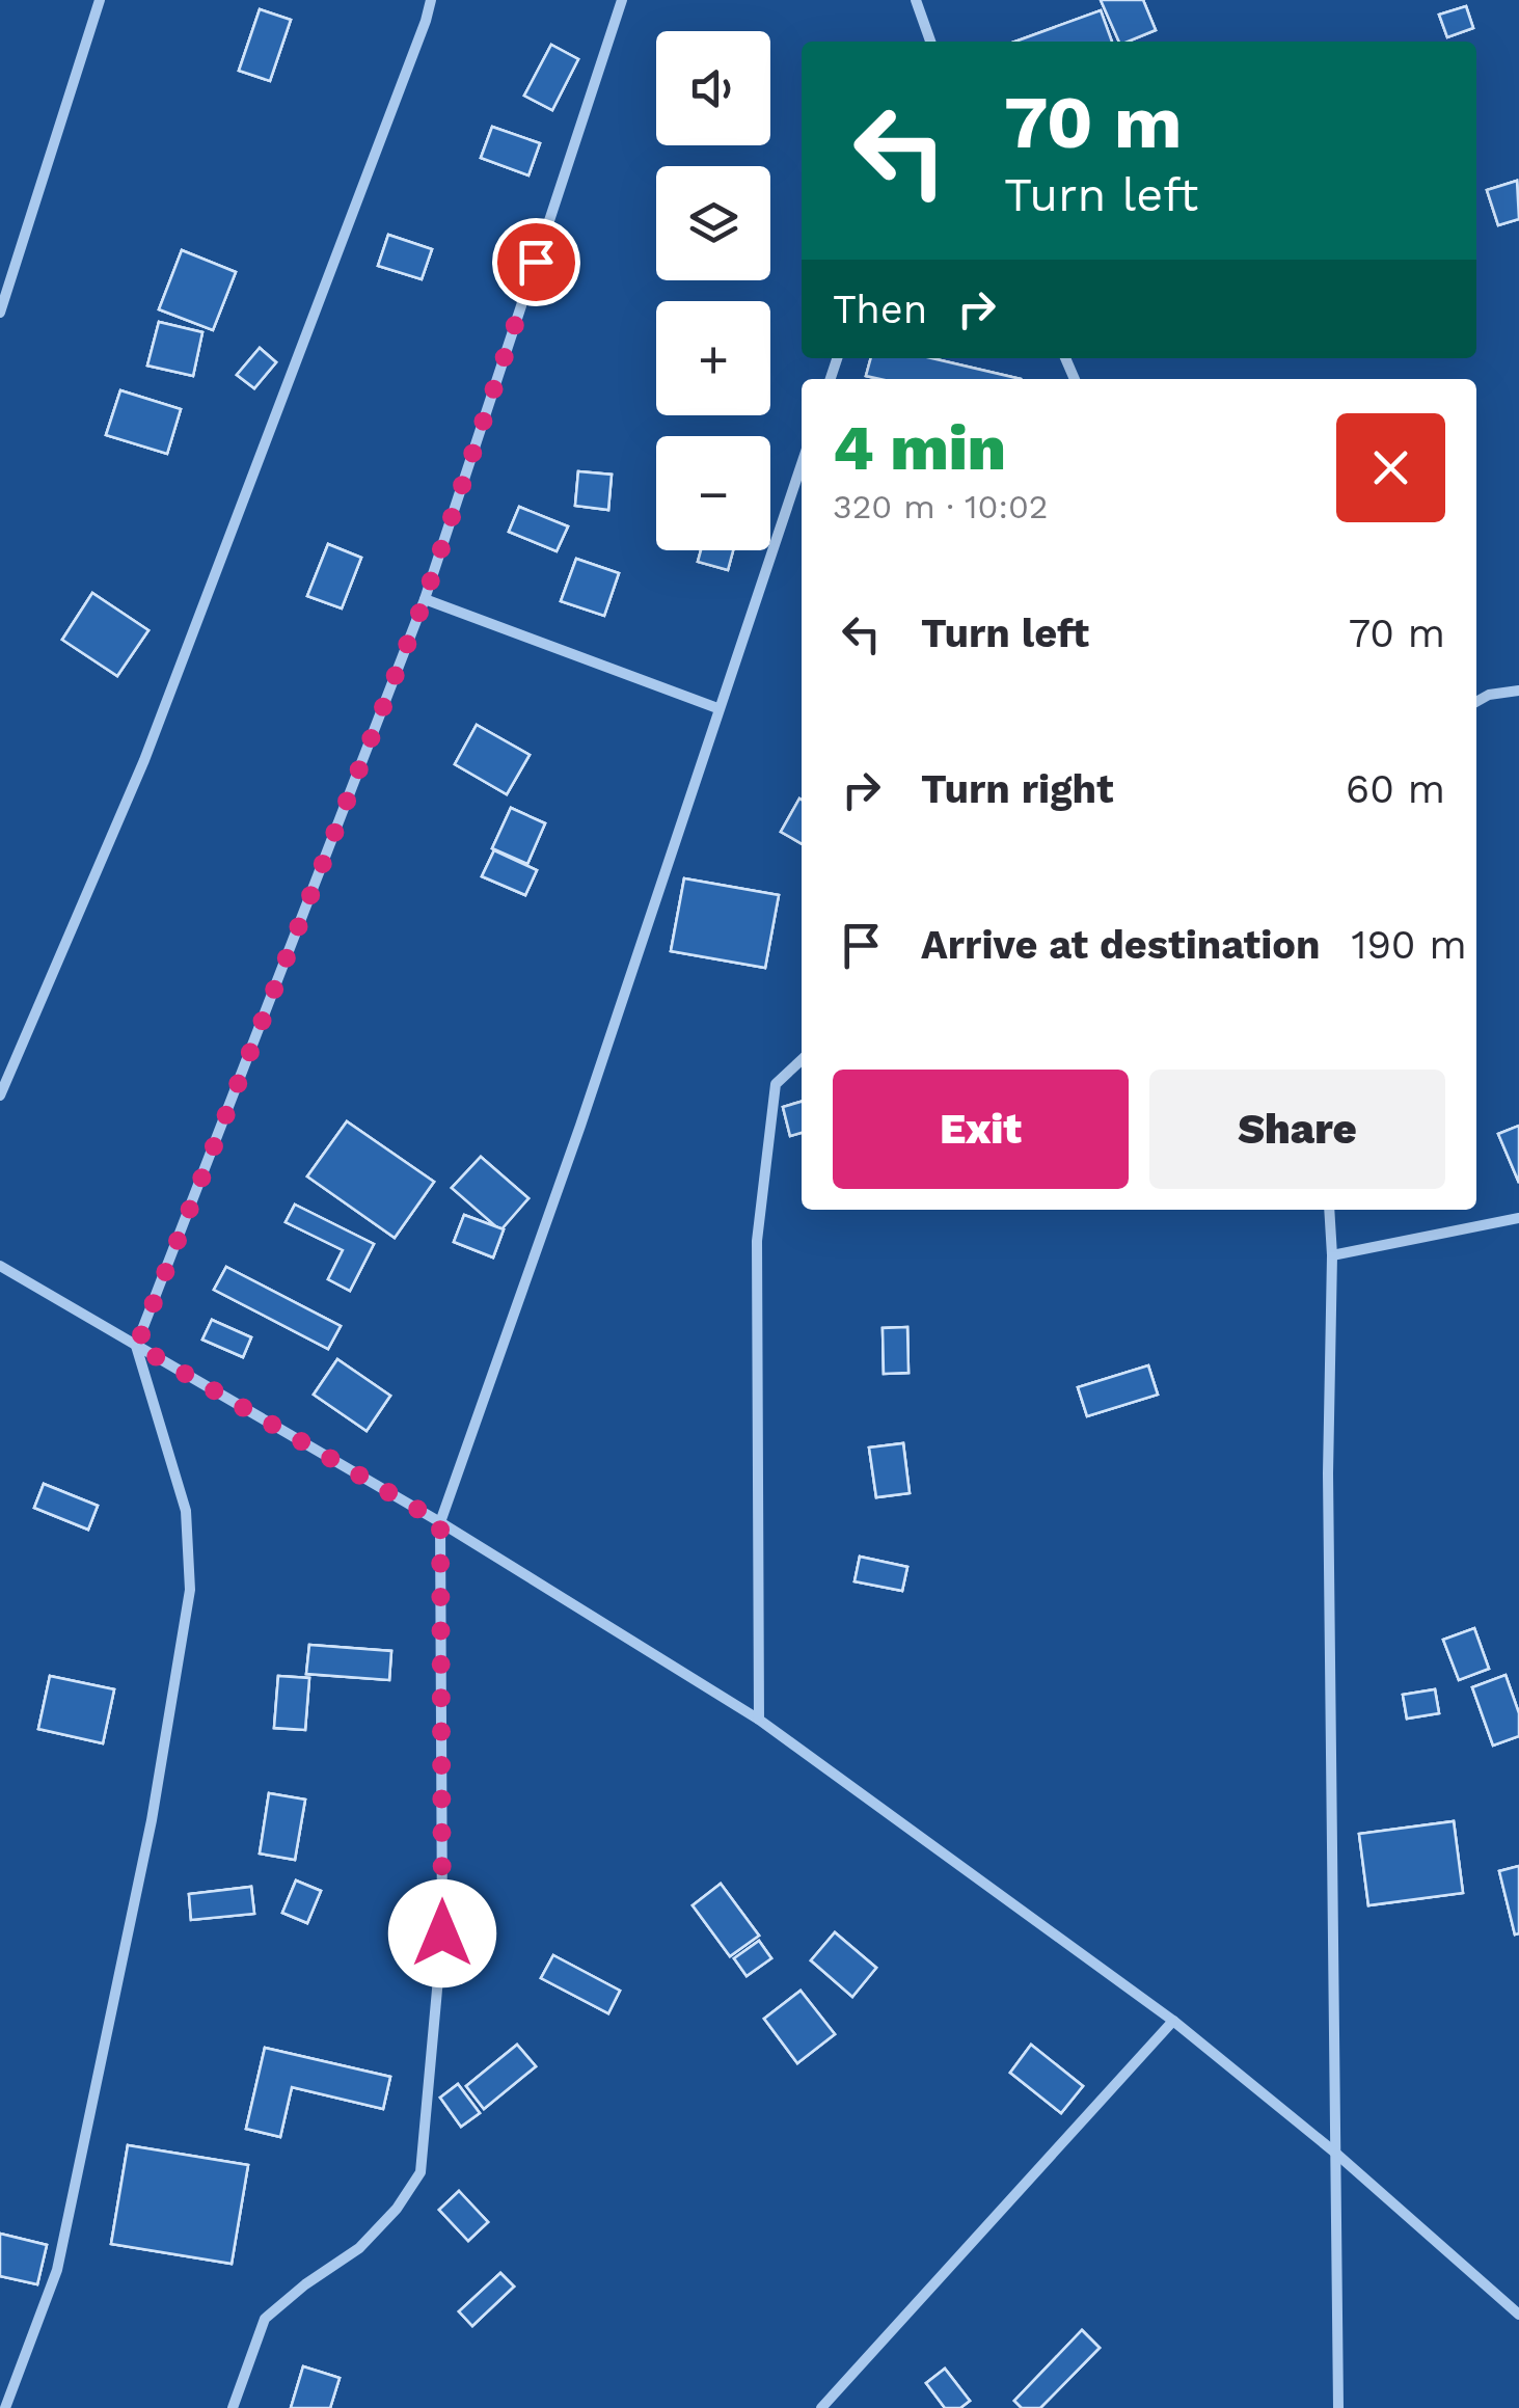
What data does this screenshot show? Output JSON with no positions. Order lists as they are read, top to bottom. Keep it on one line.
{"page":{"map_buttons":["+","−"],"turn":["70 m","Turn left"],"then":"Then","heading":["4 min","320 m · 10:02"],"list":[{"name":"Turn left","value":"70 m"},{"name":"Turn right","value":"60 m"},{"name":"Arrive at destination","value":"190 m"}],"buttons":["Exit","Share"]}}
